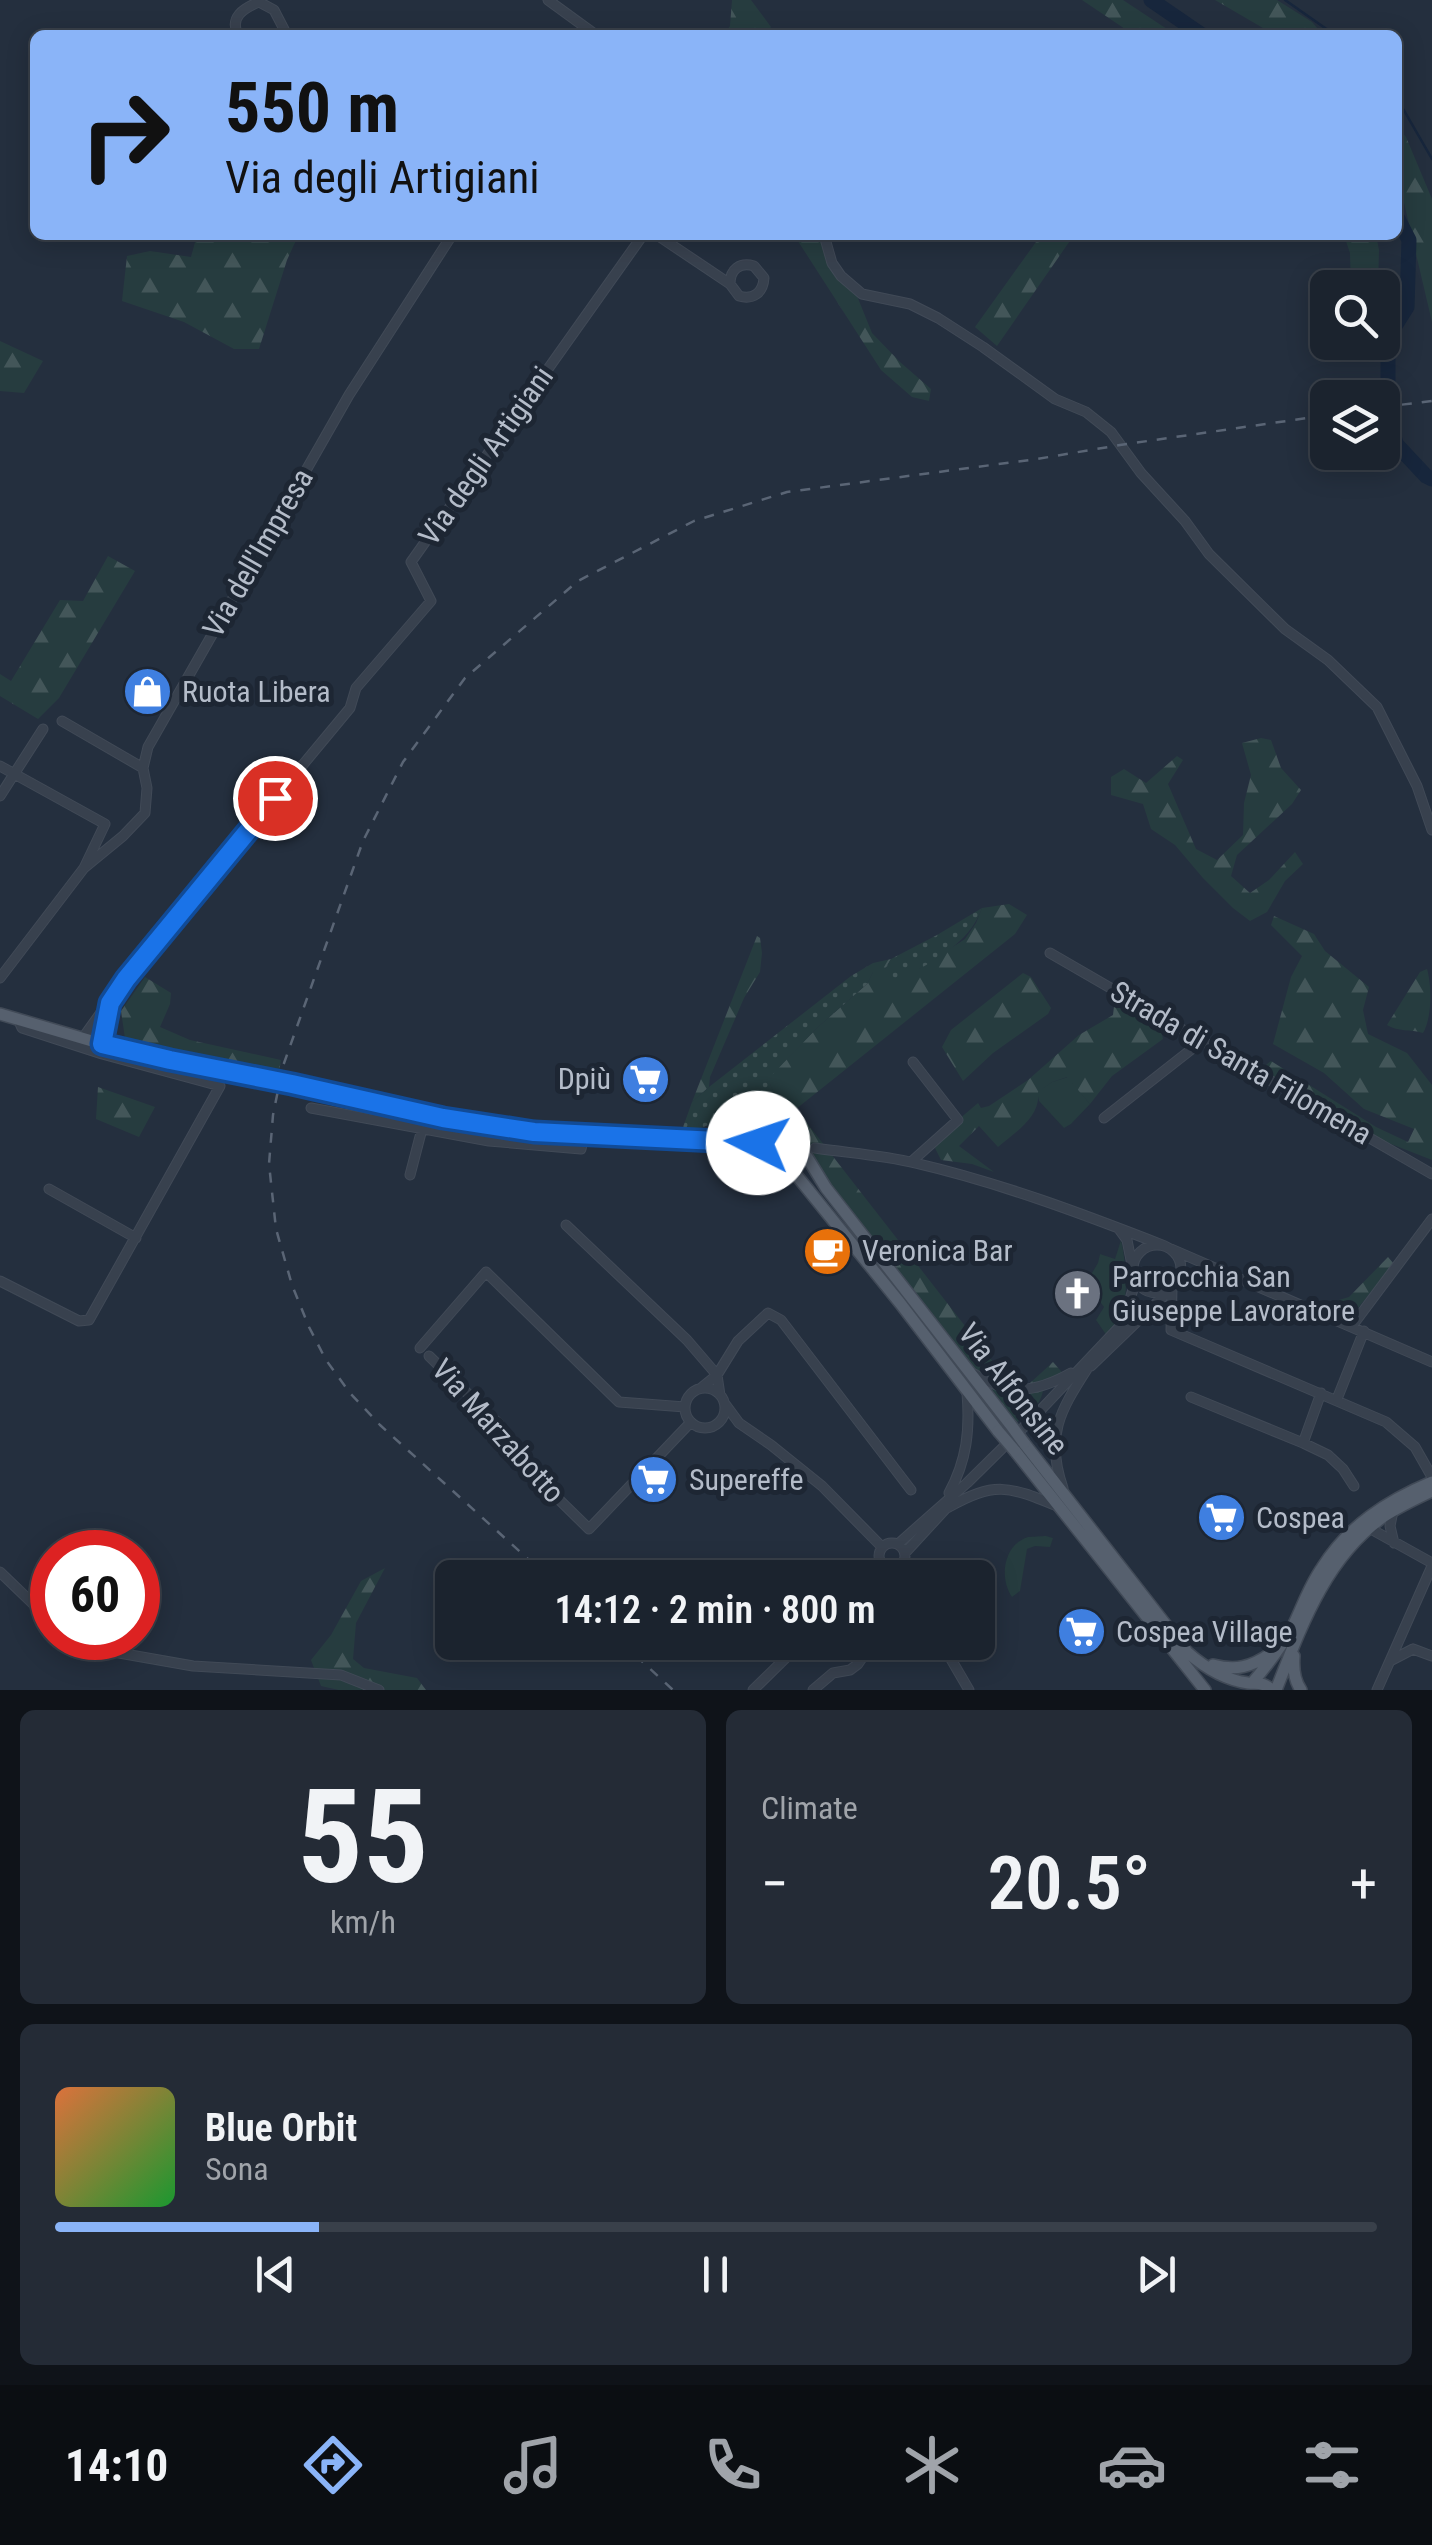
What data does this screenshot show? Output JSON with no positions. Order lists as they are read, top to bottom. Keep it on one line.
{"streets":{"main road":["Via Alfonsine"],"street":["Via degli Artigiani","Via dell'Impresa","Strada di Santa Filomena","Via Marzabotto"]},"crossings":[["Via degli Artigiani","Via Alfonsine"]],"places":{"shop":["Ruota Libera"],"supermarket":["Dpiù","Supereffe","Cospea","Cospea Village"],"cafe":["Veronica Bar"],"church":["Parrocchia San Giuseppe Lavoratore"]},"page":{"turn":["550 m","Via degli Artigiani"],"limit":"60","trip":"14:12 · 2 min · 800 m","tile":[["55","km/h"],"Climate"],"heat":["−","20.5°","+"],"song":["Blue Orbit","Sona"],"tabs":"14:10"}}
